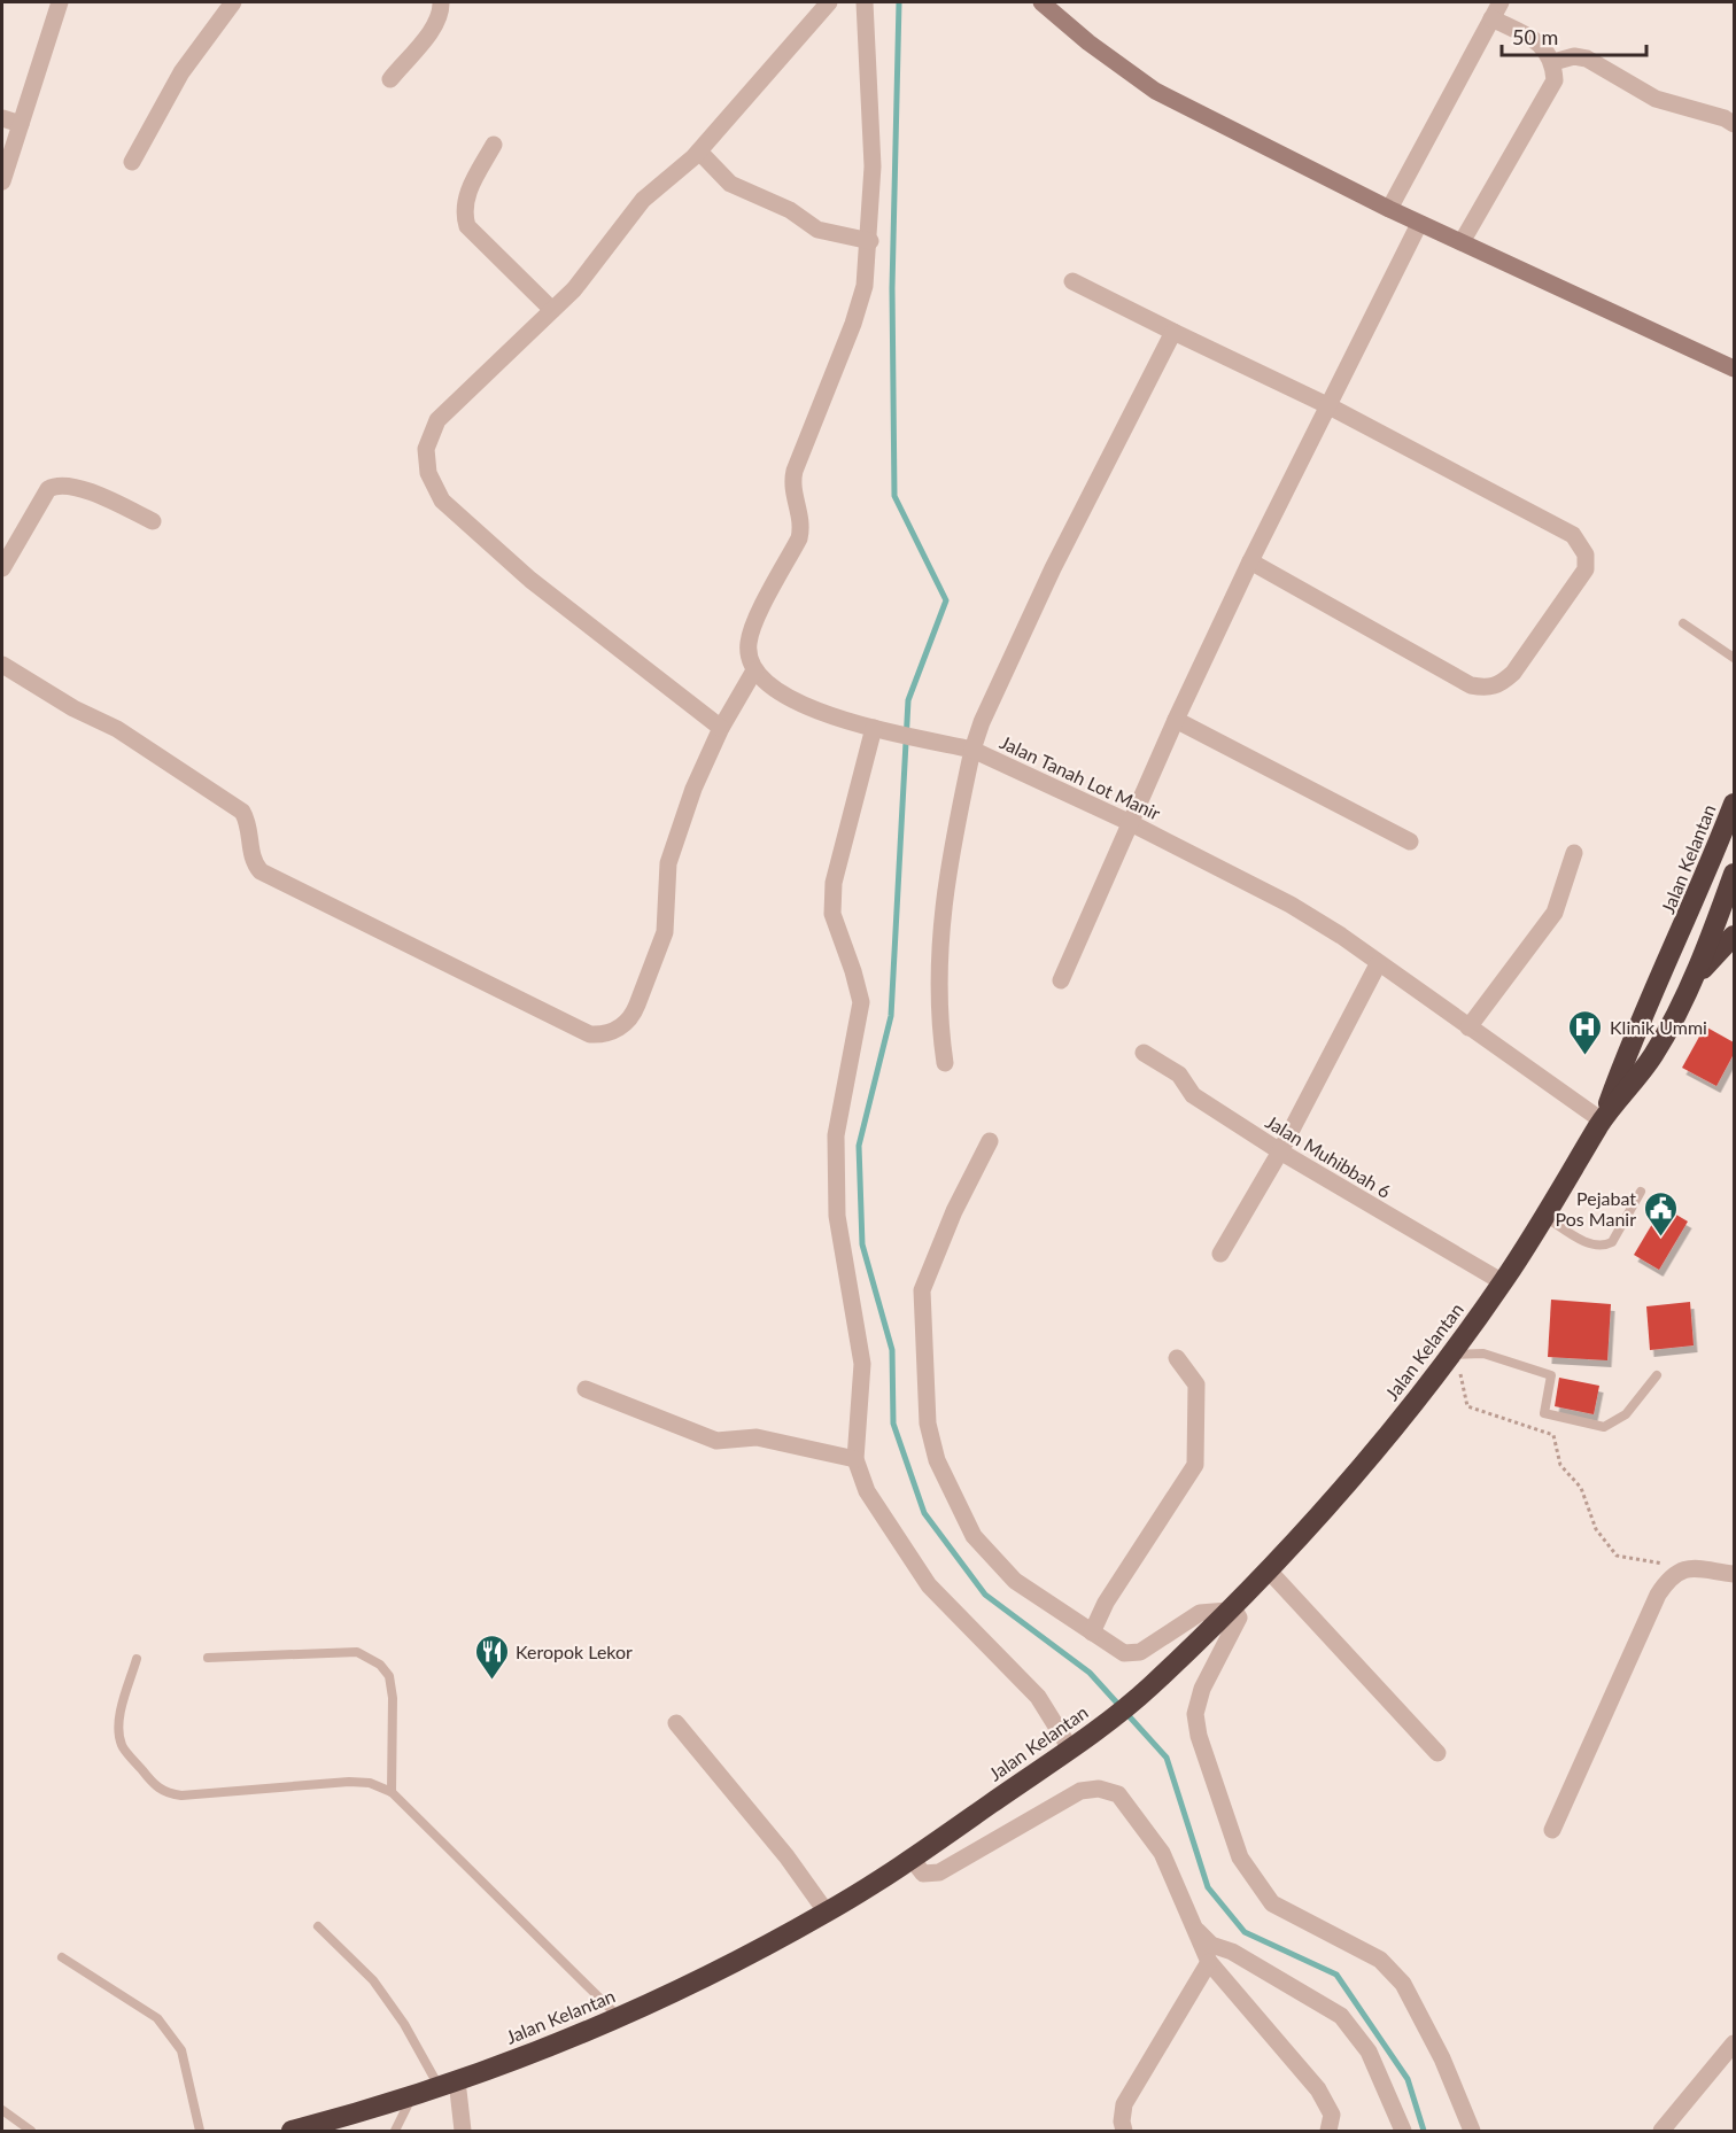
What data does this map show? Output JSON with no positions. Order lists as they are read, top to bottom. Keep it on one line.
{"streets":{"highway":["Jalan Kelantan"],"street":["Jalan Tanah Lot Manir","Jalan Muhibbah 6"]},"crossings":[["Jalan Tanah Lot Manir","Jalan Kelantan"],["Jalan Kelantan","Jalan Muhibbah 6"]],"places":{"hospital":["Klinik Ummi"],"public building":["Pejabat Pos Manir"],"restaurant":["Keropok Lekor"]},"scale_bar":"50 m"}
